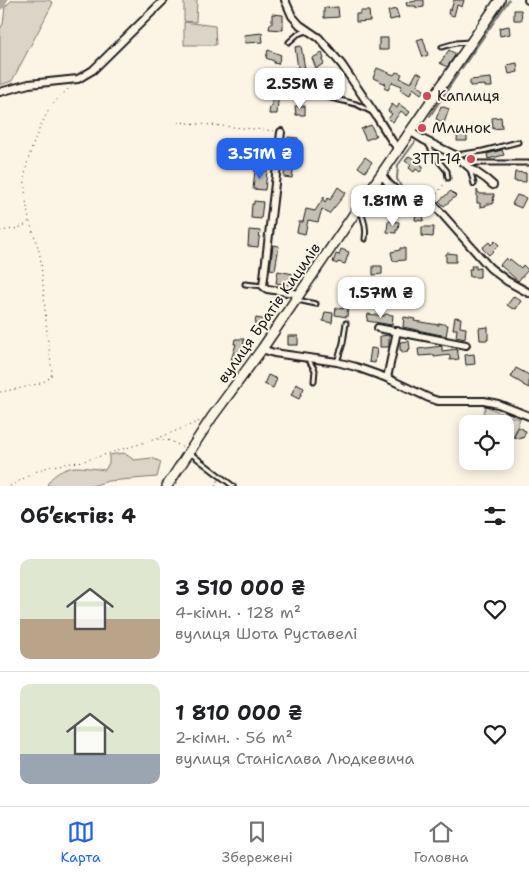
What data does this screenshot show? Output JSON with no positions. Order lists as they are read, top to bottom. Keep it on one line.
{"streets":{"street":["вулиця Братів Кицилів"]},"places":["Каплиця","Млинок","ЗТП-14"],"page":{"price":["2.55M ₴","3.51M ₴","1.81M ₴","1.57M ₴"],"heading":"Об’єктів: 4","list":[{"name":"3 510 000 ₴","note":"4-кімн. · 128 m² · вулиця Шота Руставелі"},{"name":"1 810 000 ₴","note":"2-кімн. · 56 m² · вулиця Станіслава Людкевича"}],"tabs":["Карта","Збережені","Головна"]}}
